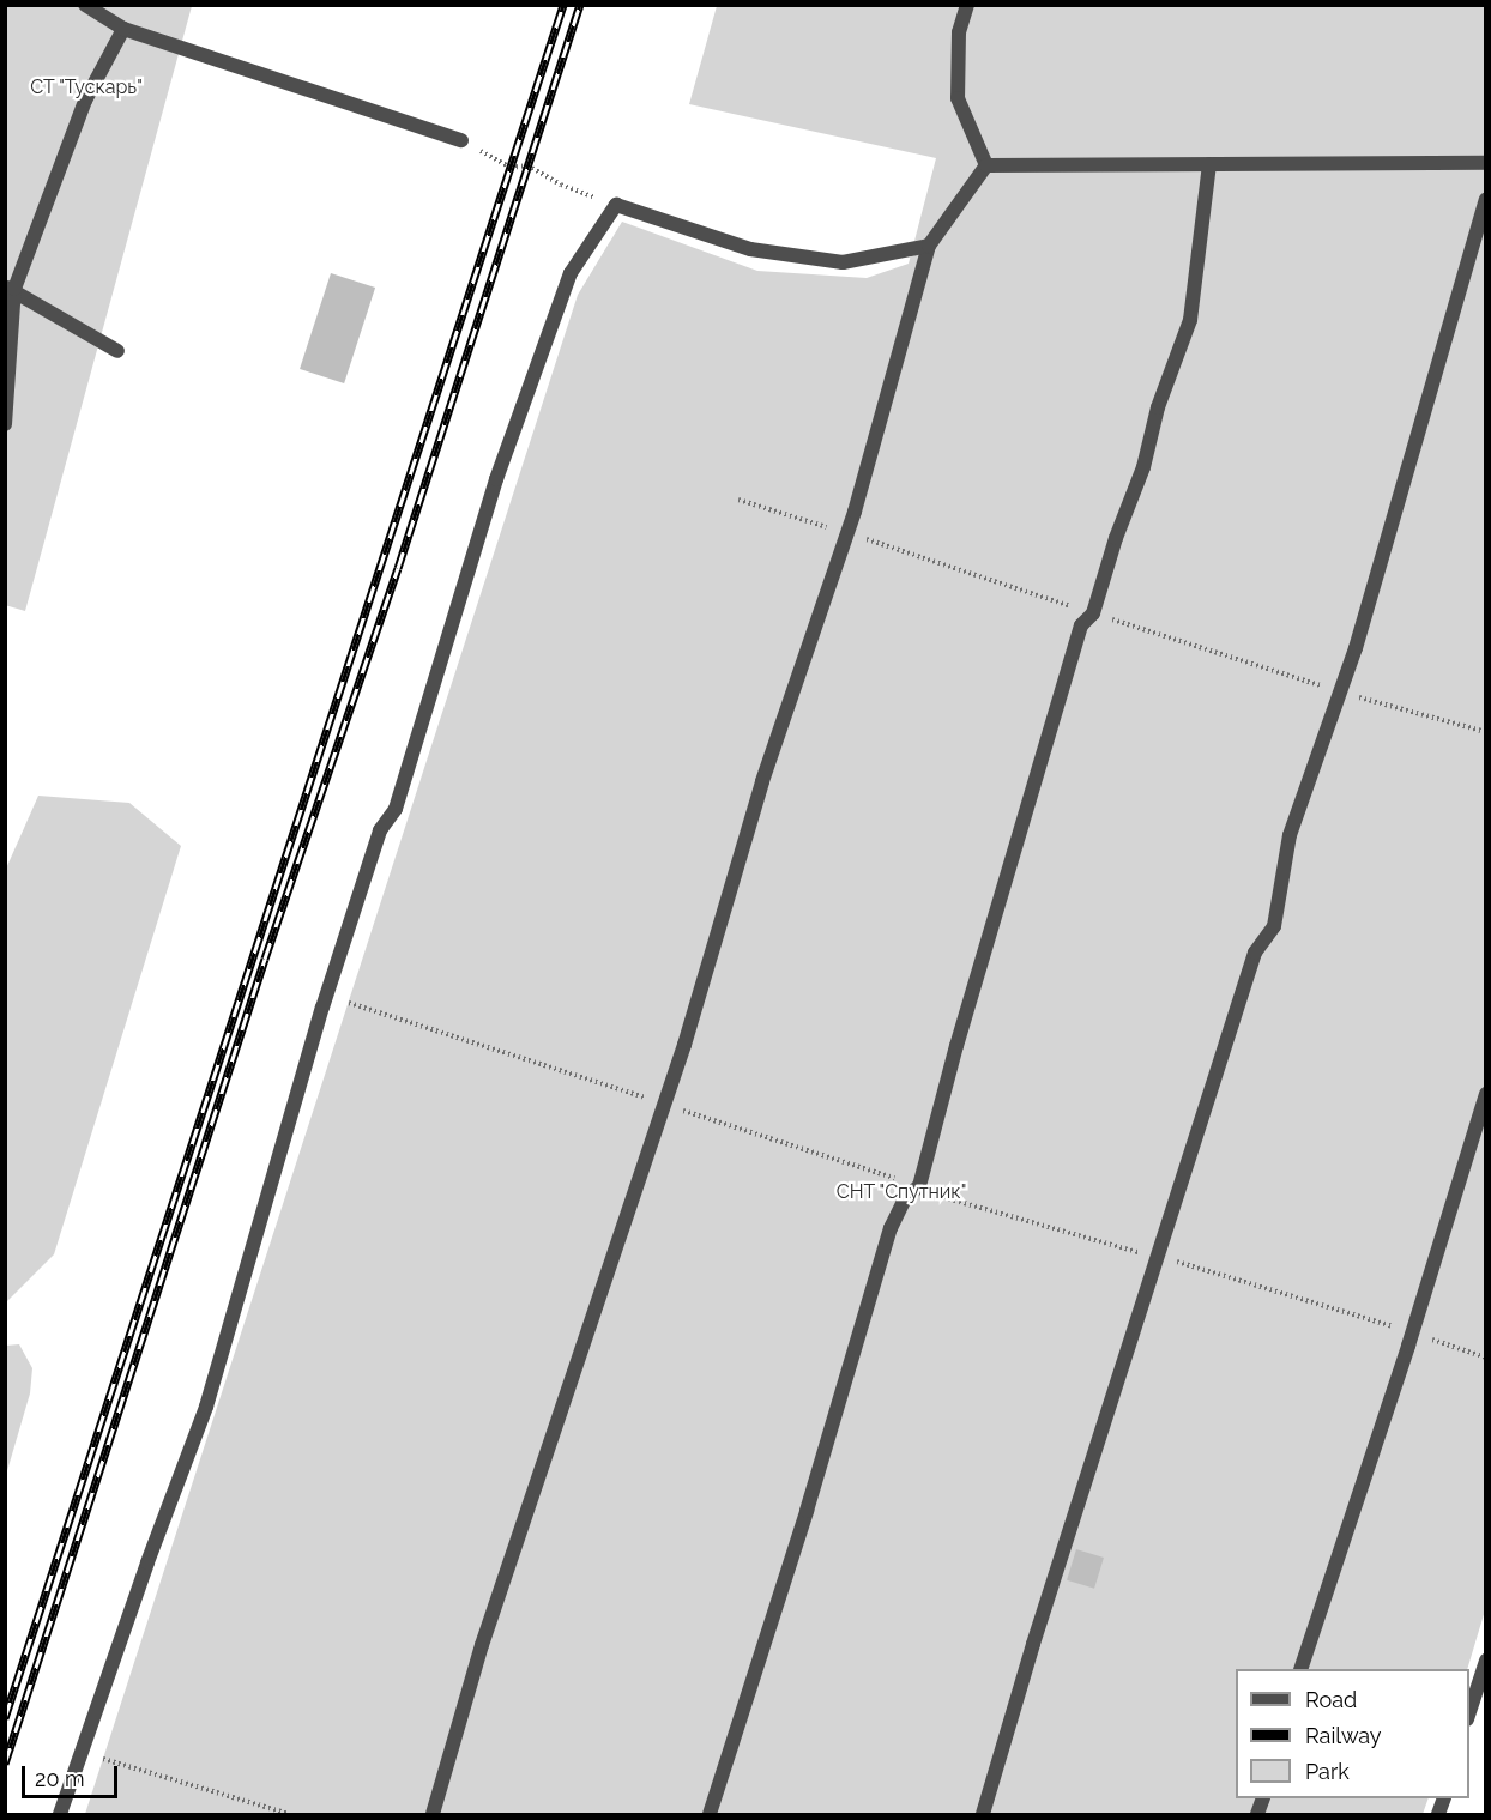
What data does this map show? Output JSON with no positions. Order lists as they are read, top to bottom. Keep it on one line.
{"parks":["СТ \"Тускарь\"","СНТ \"Спутник\""],"legend":["Road","Railway","Park"],"scale_bar":"20 m"}
